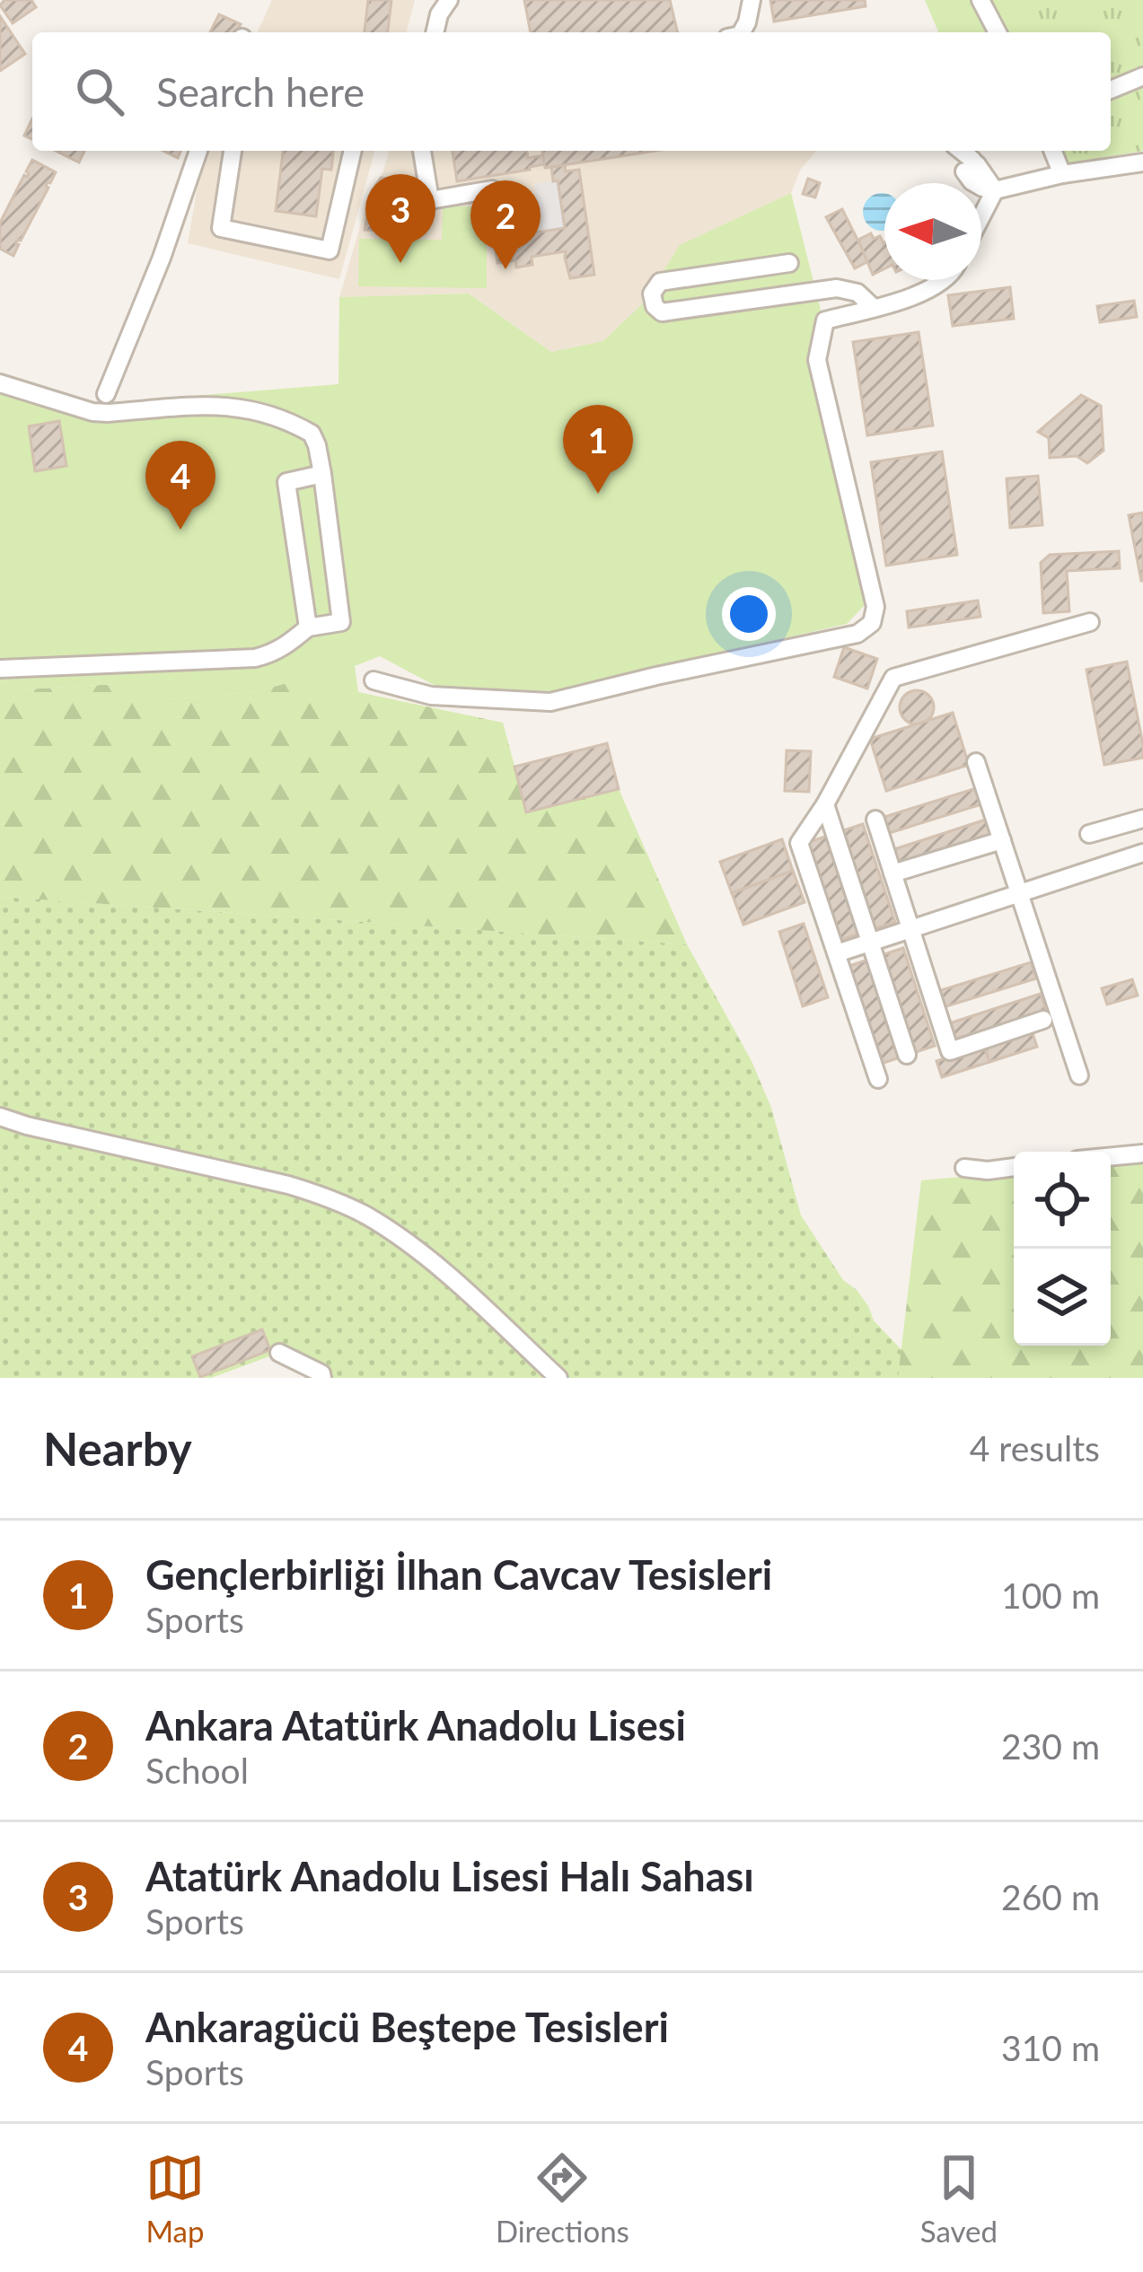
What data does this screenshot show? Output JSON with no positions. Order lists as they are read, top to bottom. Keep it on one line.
{"north":"left","page":{"search":"Search here","pins":["3","2","1","4"],"heading":["Nearby","4 results"],"list":[{"mark":"1","name":"Gençlerbirliği İlhan Cavcav Tesisleri","note":"Sports","value":"100 m"},{"mark":"2","name":"Ankara Atatürk Anadolu Lisesi","note":"School","value":"230 m"},{"mark":"3","name":"Atatürk Anadolu Lisesi Halı Sahası","note":"Sports","value":"260 m"},{"mark":"4","name":"Ankaragücü Beştepe Tesisleri","note":"Sports","value":"310 m"}],"nav":["Map","Directions","Saved"]}}
